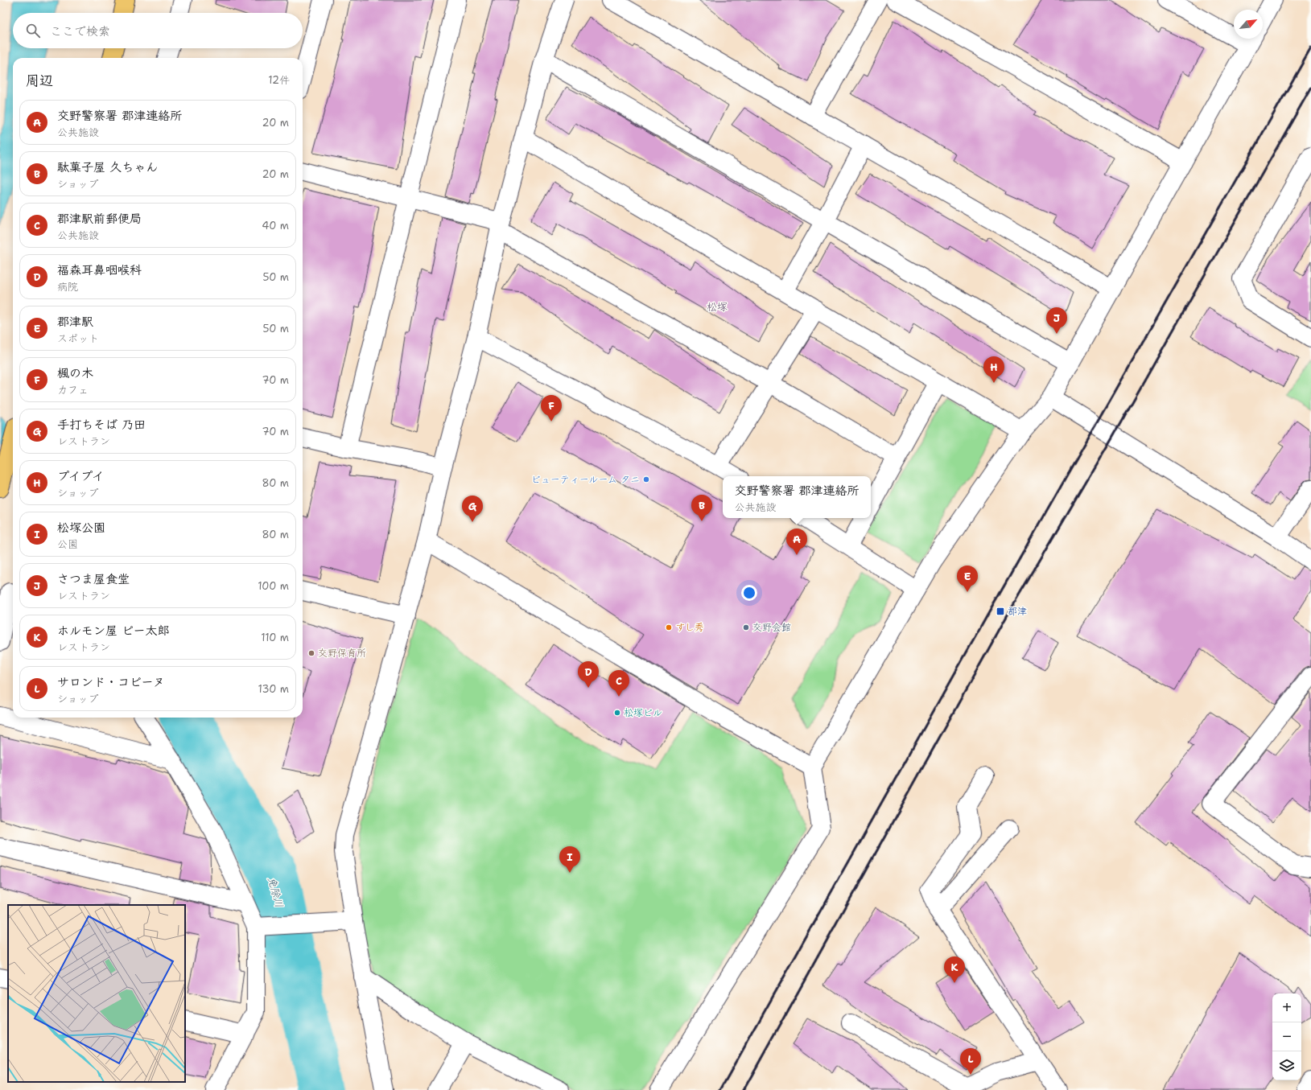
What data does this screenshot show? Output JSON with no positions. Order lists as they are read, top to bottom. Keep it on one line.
{"districts":["松塚"],"water":["免除川"],"places":{"other":["ビューティールーム タニ","すし秀","交野会館","交野保育所","松塚ビル"],"transit":["郡津"]},"north":"top right","page":{"search":"ここで検索","heading":["周辺","12件"],"list":[{"mark":"A","name":"交野警察署 郡津連絡所","note":"公共施設","value":"20 m"},{"mark":"B","name":"駄菓子屋 久ちゃん","note":"ショップ","value":"20 m"},{"mark":"C","name":"郡津駅前郵便局","note":"公共施設","value":"40 m"},{"mark":"D","name":"福森耳鼻咽喉科","note":"病院","value":"50 m"},{"mark":"E","name":"郡津駅","note":"スポット","value":"50 m"},{"mark":"F","name":"楓の木","note":"カフェ","value":"70 m"},{"mark":"G","name":"手打ちそば 乃田","note":"レストラン","value":"70 m"},{"mark":"H","name":"プイプイ","note":"ショップ","value":"80 m"},{"mark":"I","name":"松塚公園","note":"公園","value":"80 m"},{"mark":"J","name":"さつま屋食堂","note":"レストラン","value":"100 m"},{"mark":"K","name":"ホルモン屋 ピー太郎","note":"レストラン","value":"110 m"},{"mark":"L","name":"サロンド・コピーヌ","note":"ショップ","value":"130 m"}],"pins":["J","H","F","B","G","A","E","D","C","I","K","L"],"popup":["交野警察署 郡津連絡所","公共施設"],"map_buttons":["+","−"]}}
